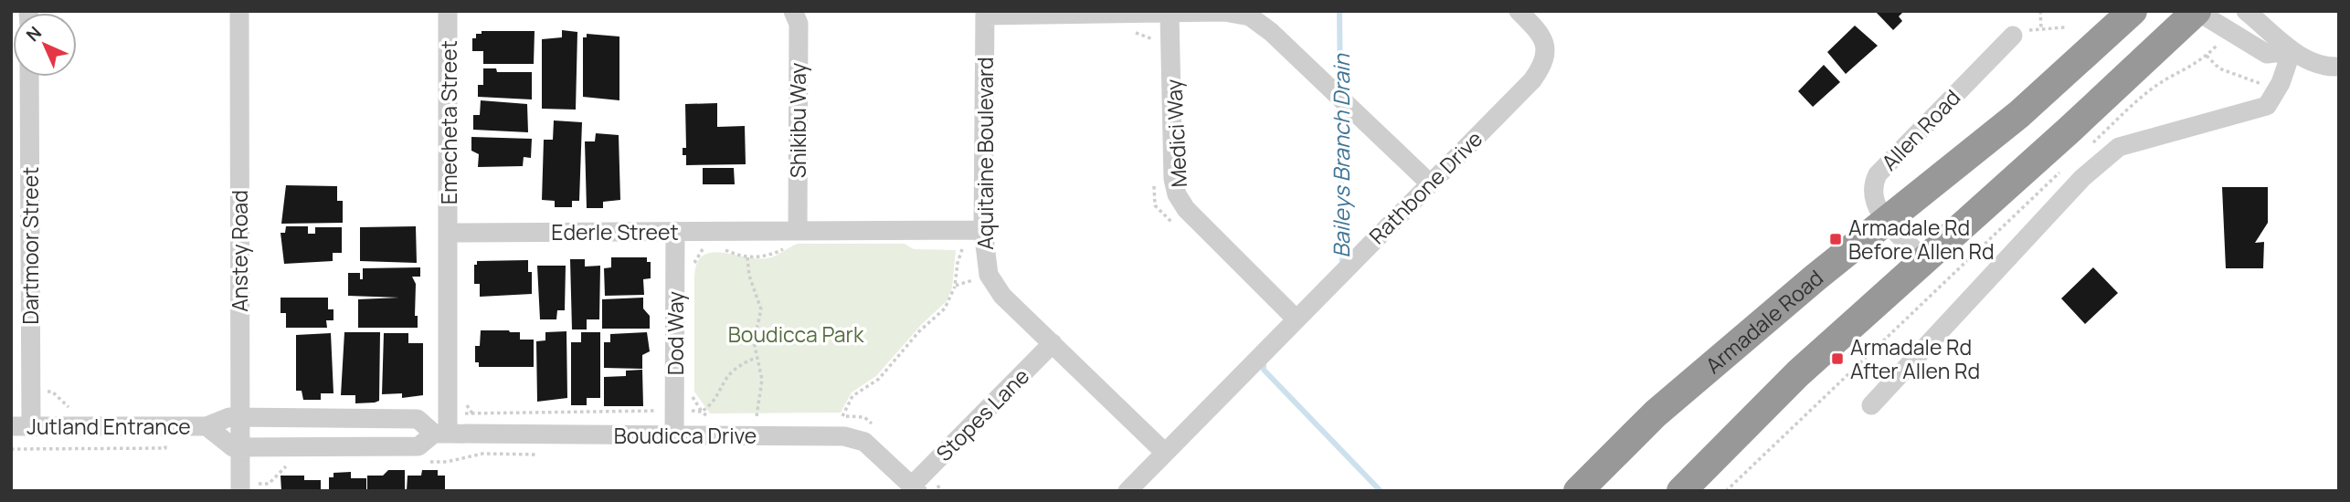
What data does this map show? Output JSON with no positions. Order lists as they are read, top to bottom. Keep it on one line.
{"streets":{"highway":["Armadale Road"],"street":["Shikibu Way","Emecheta Street","Allen Road","Medici Way","Aquitaine Boulevard","Rathbone Drive","Ederle Street","Dartmoor Street","Anstey Road","Dod Way","Stopes Lane","Jutland Entrance","Boudicca Drive"]},"crossings":[["Shikibu Way","Ederle Street"],["Emecheta Street","Ederle Street"],["Allen Road","Armadale Road"],["Medici Way","Rathbone Drive"],["Aquitaine Boulevard","Rathbone Drive"],["Aquitaine Boulevard","Ederle Street"],["Aquitaine Boulevard","Stopes Lane"],["Ederle Street","Dod Way"],["Dartmoor Street","Jutland Entrance"],["Anstey Road","Jutland Entrance"],["Anstey Road","Boudicca Drive"],["Dod Way","Boudicca Drive"],["Stopes Lane","Boudicca Drive"],["Jutland Entrance","Boudicca Drive"]],"water":["Baileys Branch Drain"],"parks":["Boudicca Park"],"places":{"transit":["Armadale Rd Before Allen Rd","Armadale Rd After Allen Rd"]},"north":"top left"}
